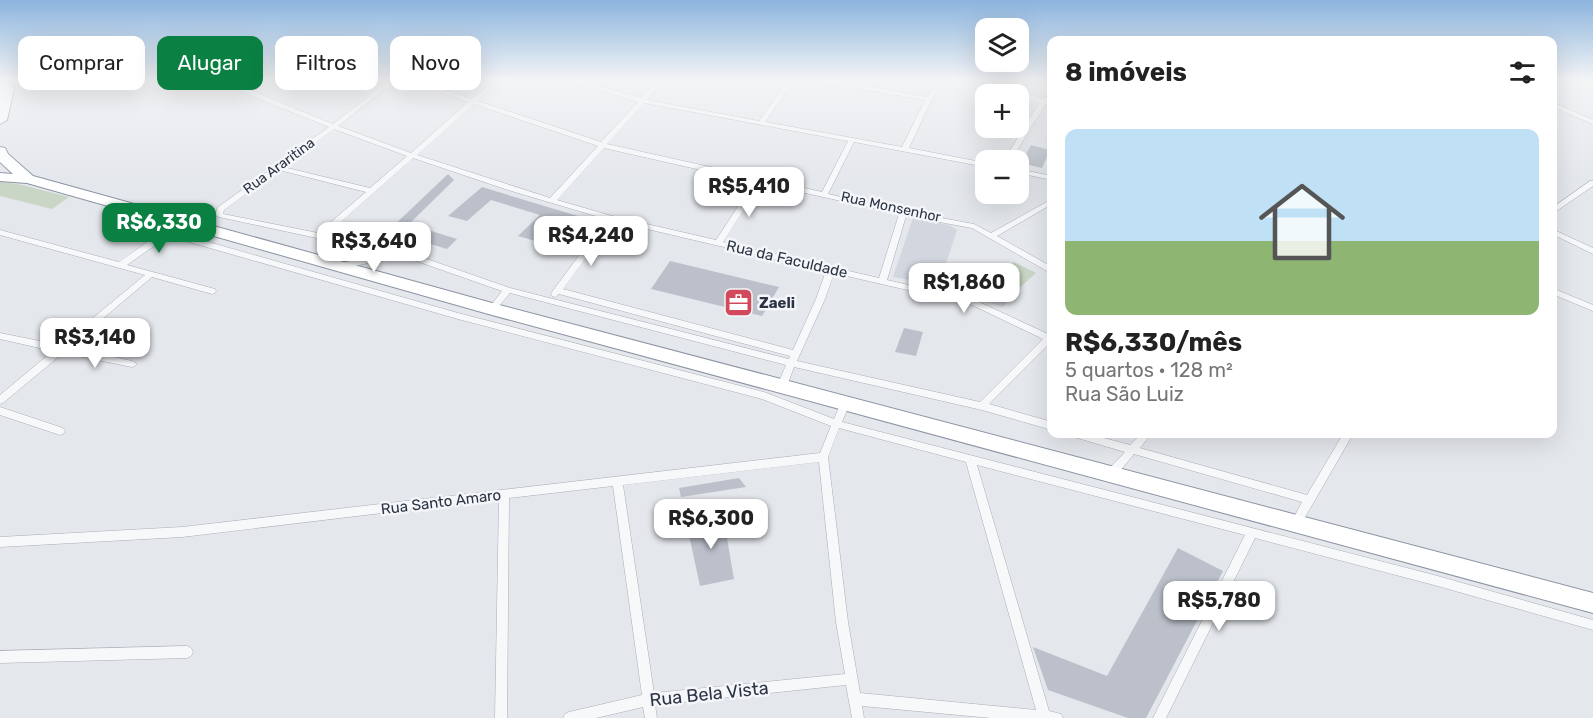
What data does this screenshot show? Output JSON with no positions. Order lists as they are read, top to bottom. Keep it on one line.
{"streets":{"street":["Rua Araritina","Rua Monsenhor","Rua da Faculdade","Rua Santo Amaro","Rua Bela Vista"]},"crossings":[["Rua Araritina","Rua da Faculdade"]],"places":{"office":["Zaeli"]},"page":{"map_buttons":["+","−"],"chip":["Comprar","Alugar","Filtros","Novo"],"heading":"8 imóveis","list":[{"name":"R$6,330/mês","note":"5 quartos · 128 m² · Rua São Luiz"}],"price":["R$5,410","R$6,330","R$4,240","R$3,640","R$1,860","R$3,140","R$6,300","R$5,780"]}}
